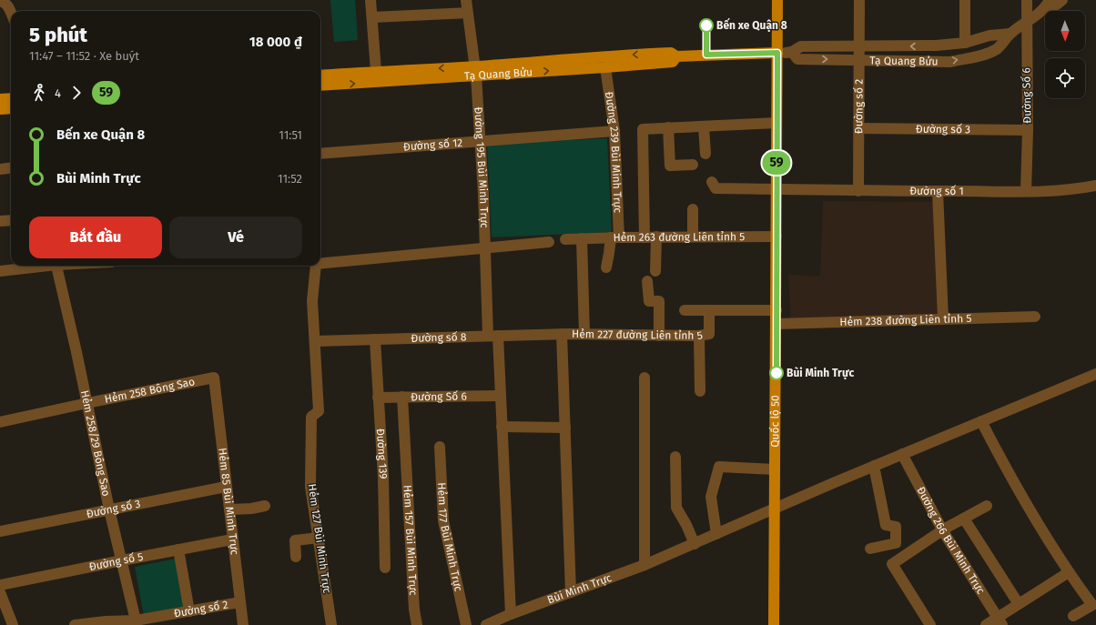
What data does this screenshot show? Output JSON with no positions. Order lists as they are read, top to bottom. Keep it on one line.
{"streets":{"main road":["Tạ Quang Bửu","Quốc lộ 50"],"street":["Đường Số 6","Đường số 2","Đường số 3","Đường số 12","Đường 239 Bùi Minh Trực","Đường 195 Bùi Minh Trực","Đường số 1","Hẻm 263 đường Liên tỉnh 5","Hẻm 238 đường Liên tỉnh 5","Hẻm 227 đường Liên tỉnh 5","Đường số 8","Hẻm 258 Bông Sao","Hẻm 258/29 Bông Sao","Đường 139","Hẻm 85 Bùi Minh Trực","Hẻm 177 Bùi Minh Trực","Hẻm 127 Bùi Minh Trực","Hẻm 157 Bùi Minh Trực","Đường 266 Bùi Minh Trực","Đường số 5","Bùi Minh Trực"]},"crossings":[["Tạ Quang Bửu","Đường Số 6"],["Tạ Quang Bửu","Đường số 2"],["Tạ Quang Bửu","Đường 239 Bùi Minh Trực"],["Tạ Quang Bửu","Đường 195 Bùi Minh Trực"],["Tạ Quang Bửu","Quốc lộ 50"],["Đường Số 6","Đường số 3"],["Đường Số 6","Đường 195 Bùi Minh Trực"],["Đường Số 6","Đường số 1"],["Đường Số 6","Đường 139"],["Đường Số 6","Hẻm 157 Bùi Minh Trực"],["Đường số 2","Đường số 3"],["Đường số 2","Đường số 1"],["Đường số 2","Hẻm 258/29 Bông Sao"],["Đường số 2","Hẻm 85 Bùi Minh Trực"],["Đường số 3","Hẻm 258/29 Bông Sao"],["Đường số 3","Hẻm 85 Bùi Minh Trực"],["Đường số 12","Đường 239 Bùi Minh Trực"],["Đường số 12","Đường 195 Bùi Minh Trực"],["Đường 239 Bùi Minh Trực","Hẻm 263 đường Liên tỉnh 5"],["Đường 195 Bùi Minh Trực","Đường số 8"],["Đường 195 Bùi Minh Trực","Bùi Minh Trực"],["Đường số 1","Quốc lộ 50"],["Hẻm 263 đường Liên tỉnh 5","Quốc lộ 50"],["Hẻm 238 đường Liên tỉnh 5","Quốc lộ 50"],["Hẻm 227 đường Liên tỉnh 5","Đường số 8"],["Đường số 8","Đường 139"],["Đường số 8","Hẻm 127 Bùi Minh Trực"],["Hẻm 258 Bông Sao","Hẻm 258/29 Bông Sao"],["Hẻm 258 Bông Sao","Hẻm 85 Bùi Minh Trực"],["Quốc lộ 50","Bùi Minh Trực"],["Hẻm 258/29 Bông Sao","Đường số 5"],["Hẻm 85 Bùi Minh Trực","Đường số 5"],["Đường 266 Bùi Minh Trực","Bùi Minh Trực"]],"places":["Bến xe Quận 8","Bùi Minh Trực"],"lines":["bus line 59"],"north":"bottom","page":{"on_map":"59","heading":["5 phút","11:47 – 11:52 · Xe buýt","18 000 ₫"],"legs":["4","59"],"list":[{"name":"Bến xe Quận 8","value":"11:51"},{"name":"Bùi Minh Trực","value":"11:52"}],"buttons":["Bắt đầu","Vé"]}}
